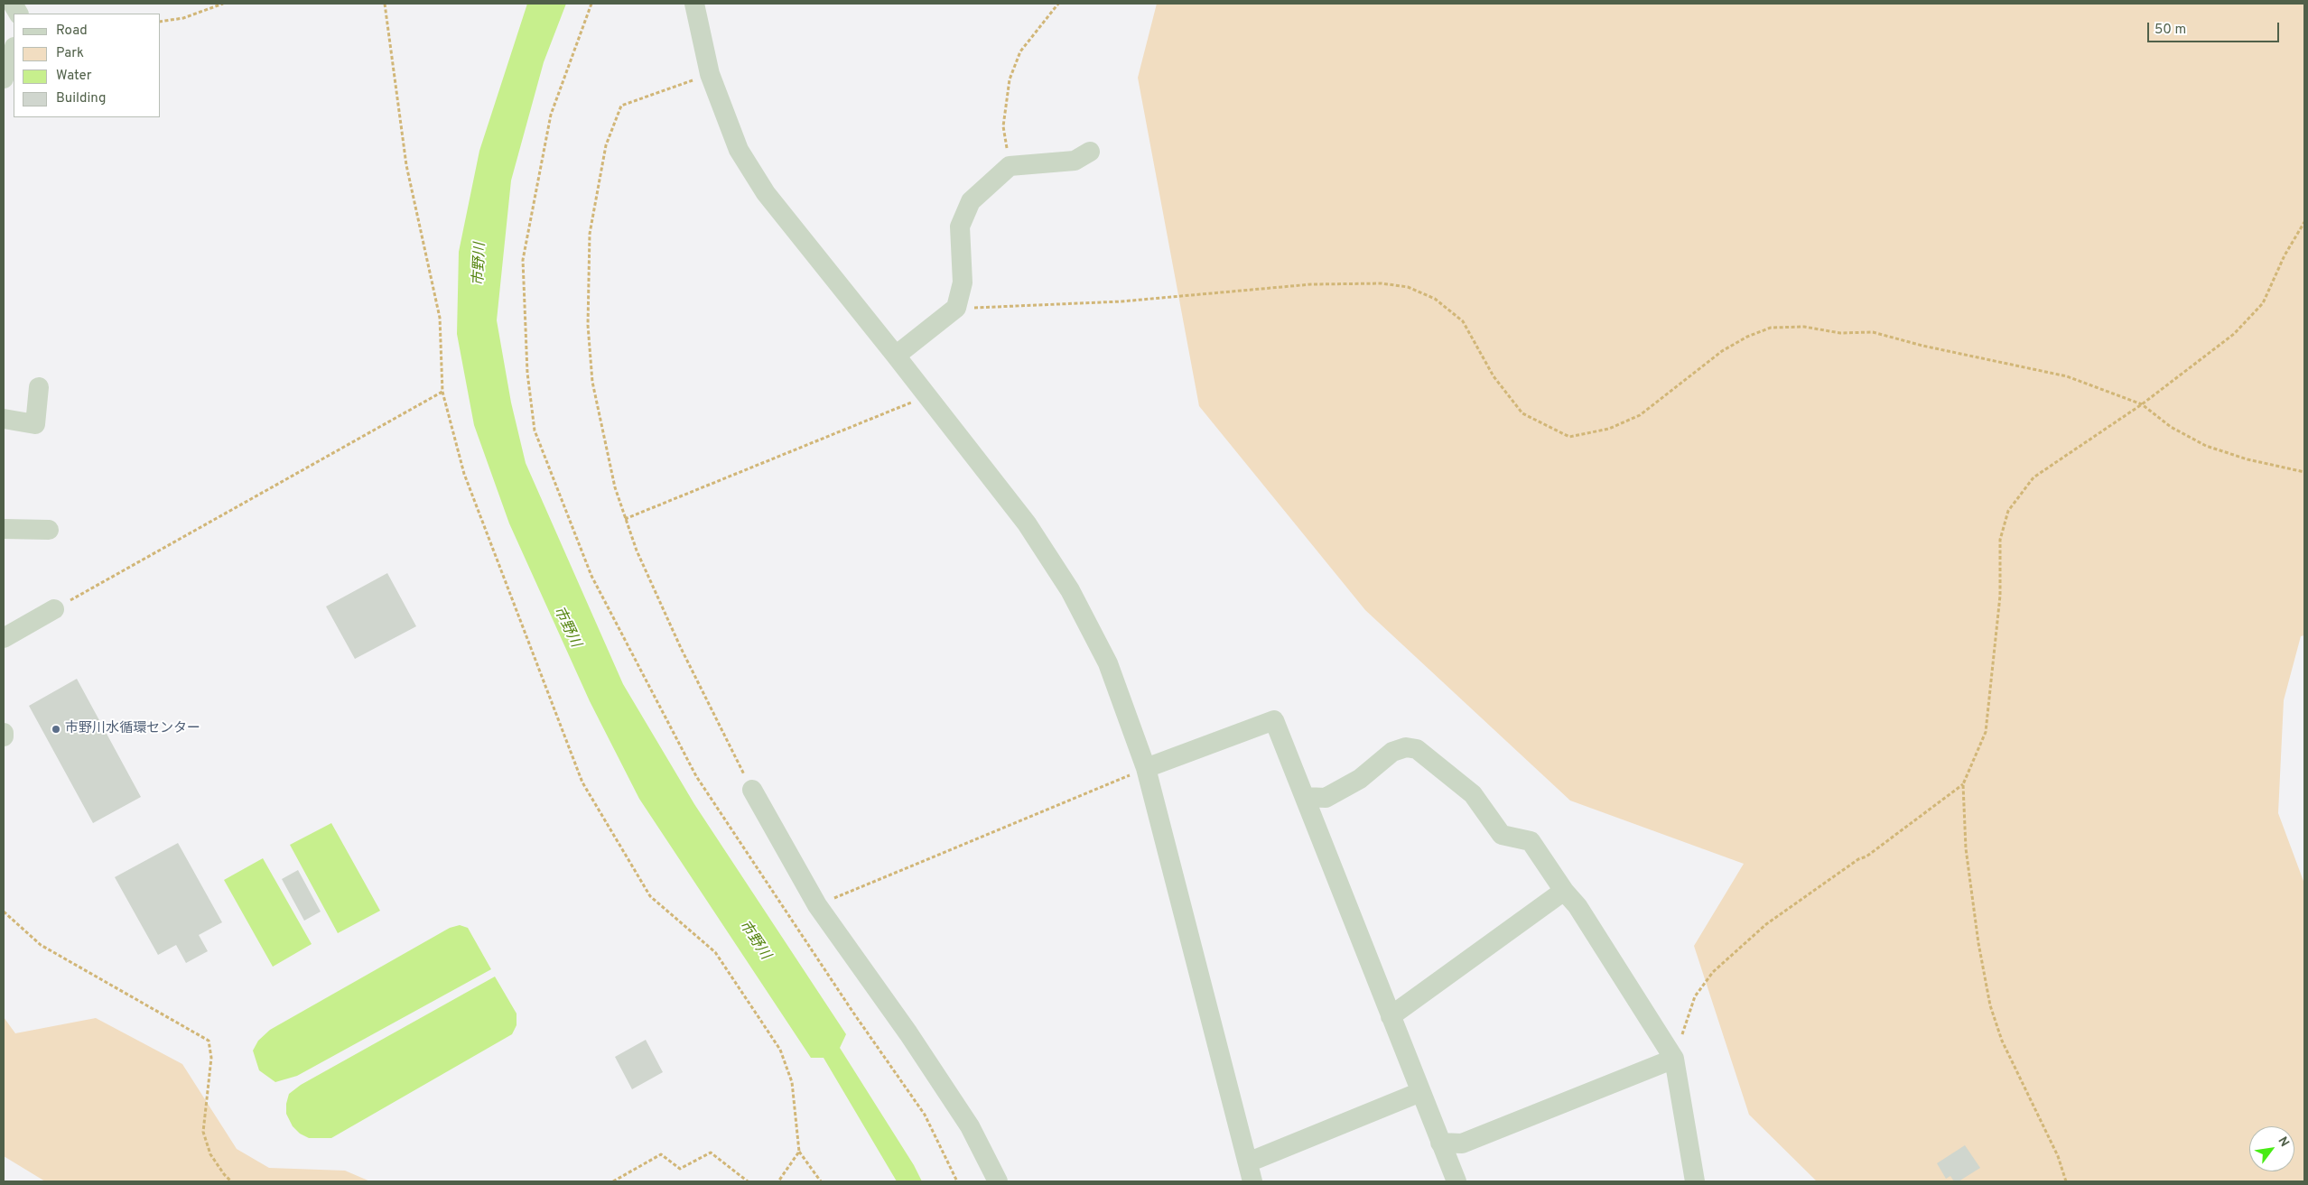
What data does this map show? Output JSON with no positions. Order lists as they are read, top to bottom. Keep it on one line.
{"water":["市野川"],"places":["市野川水循環センター"],"legend":["Road","Park","Water","Building"],"scale_bar":"50 m","north":"top right"}
